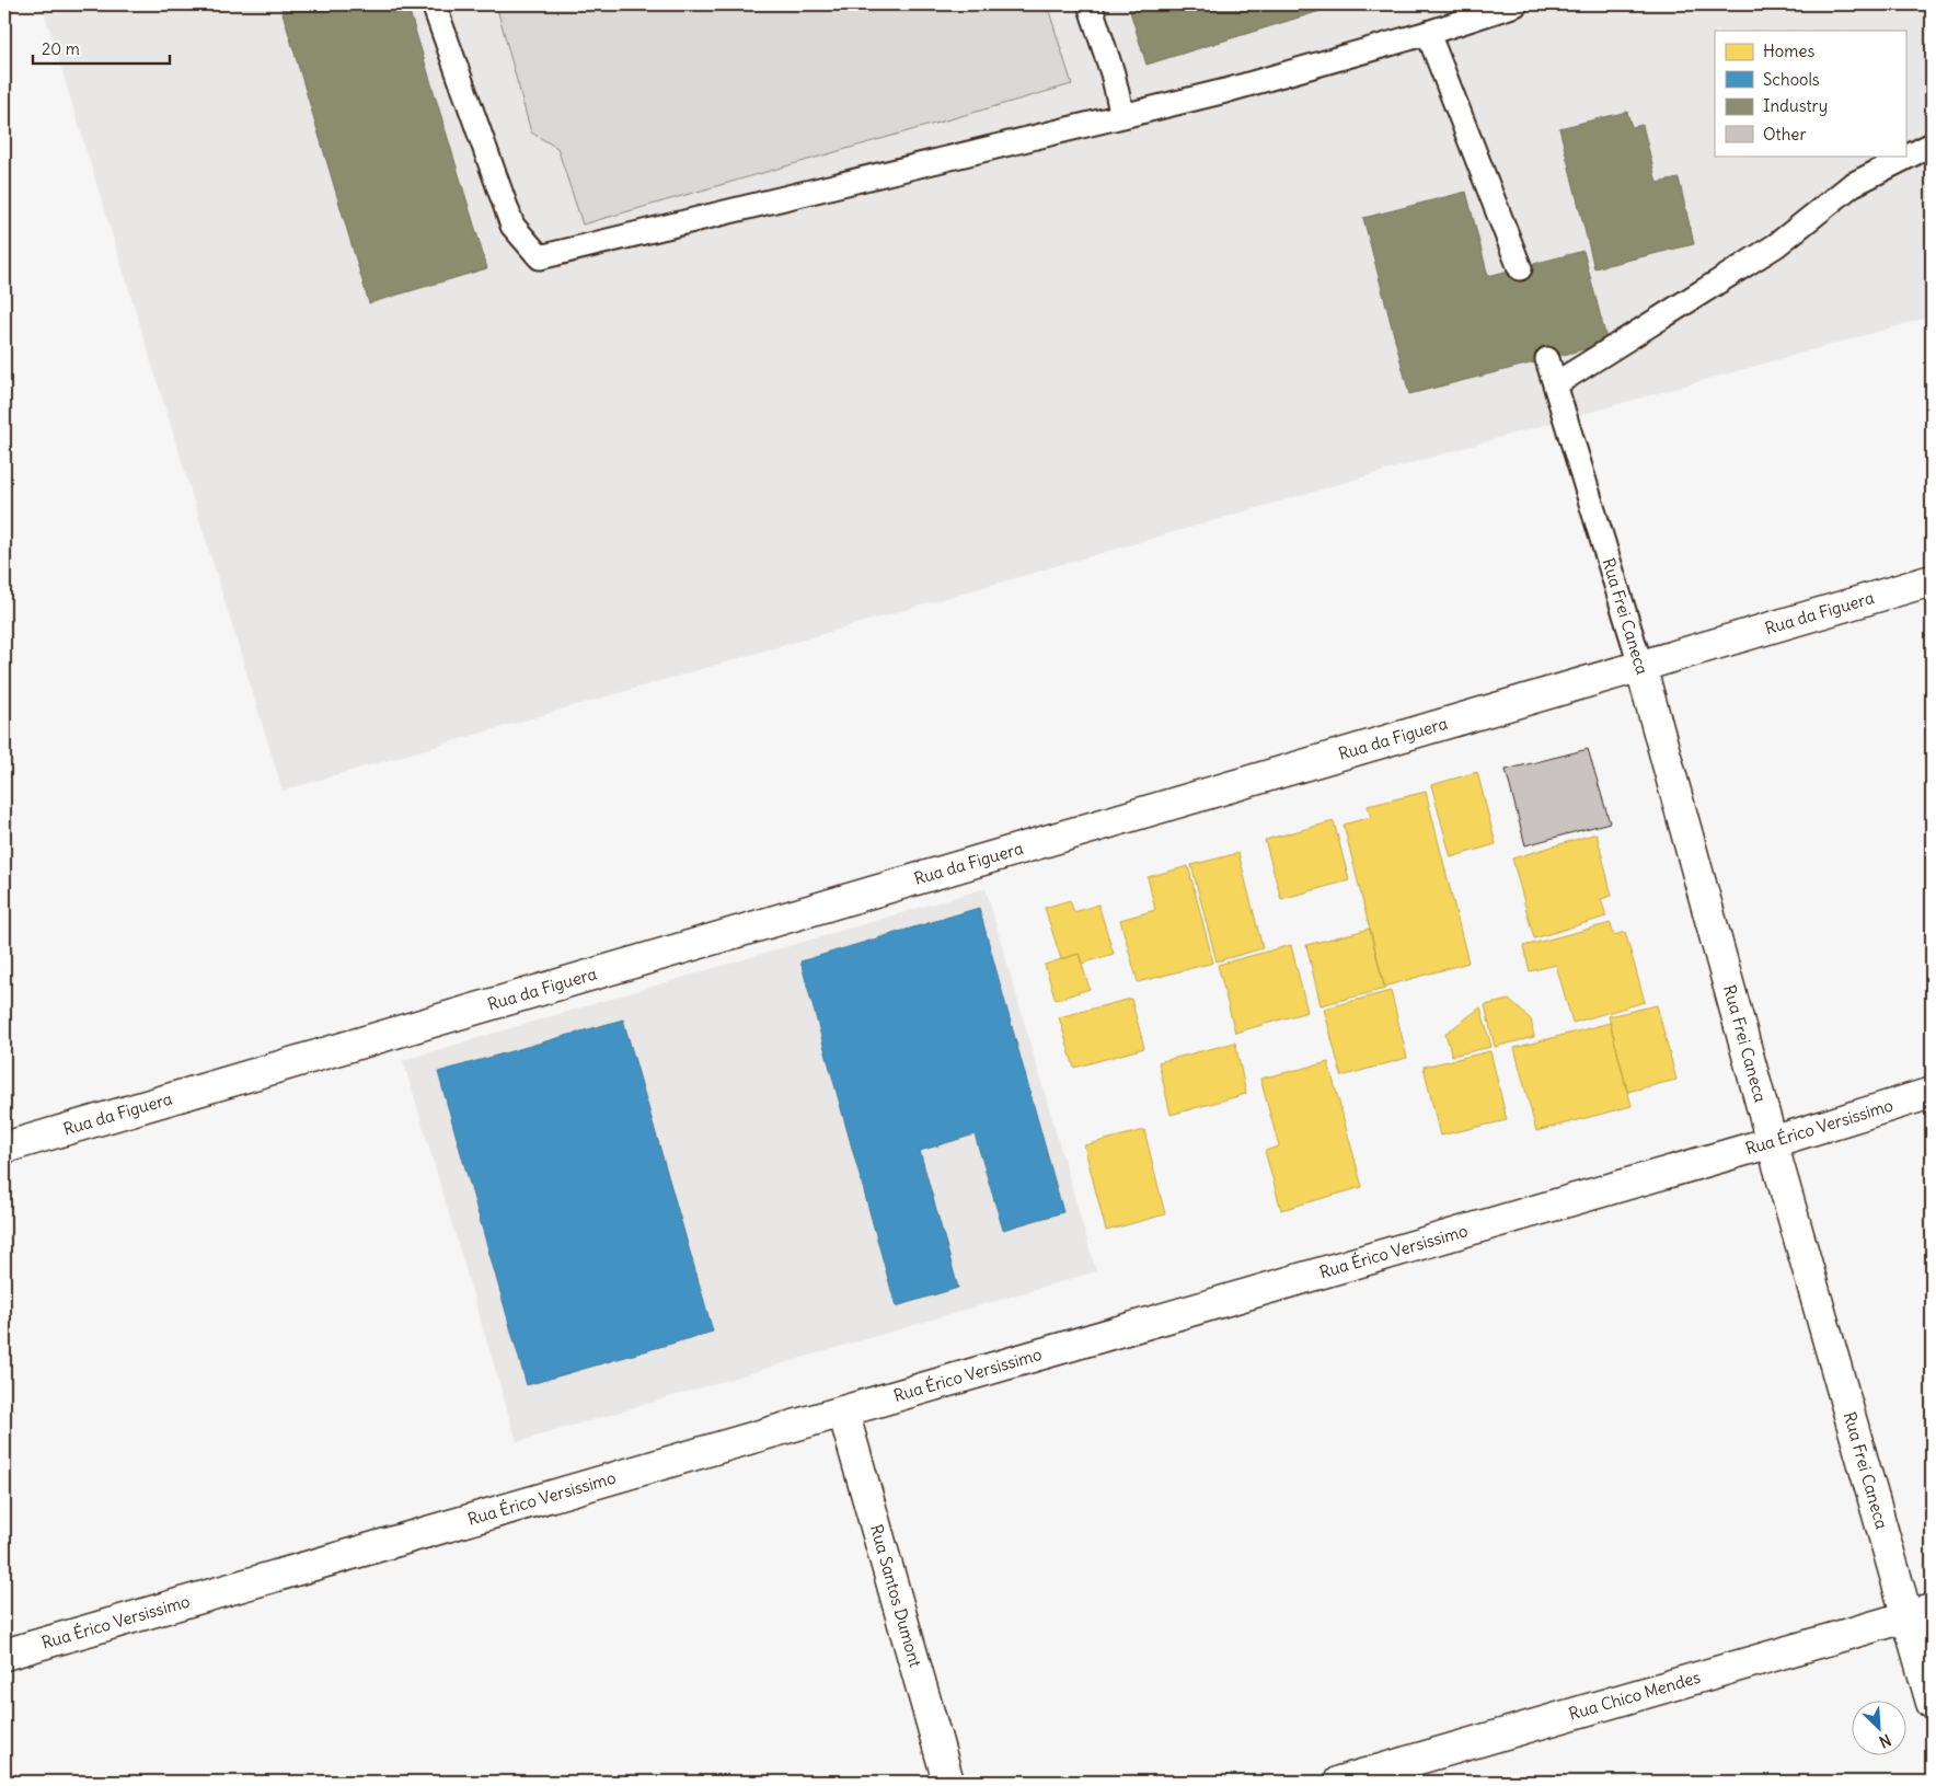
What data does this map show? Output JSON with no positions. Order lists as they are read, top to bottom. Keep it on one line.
{"streets":{"street":["Rua da Figuera","Rua Frei Caneca","Rua Érico Versissimo","Rua Santos Dumont","Rua Chico Mendes"]},"crossings":[["Rua da Figuera","Rua Frei Caneca"],["Rua Frei Caneca","Rua Érico Versissimo"],["Rua Frei Caneca","Rua Chico Mendes"],["Rua Érico Versissimo","Rua Santos Dumont"]],"legend":["Homes","Schools","Industry","Other"],"scale_bar":"20 m","north":"bottom right"}
